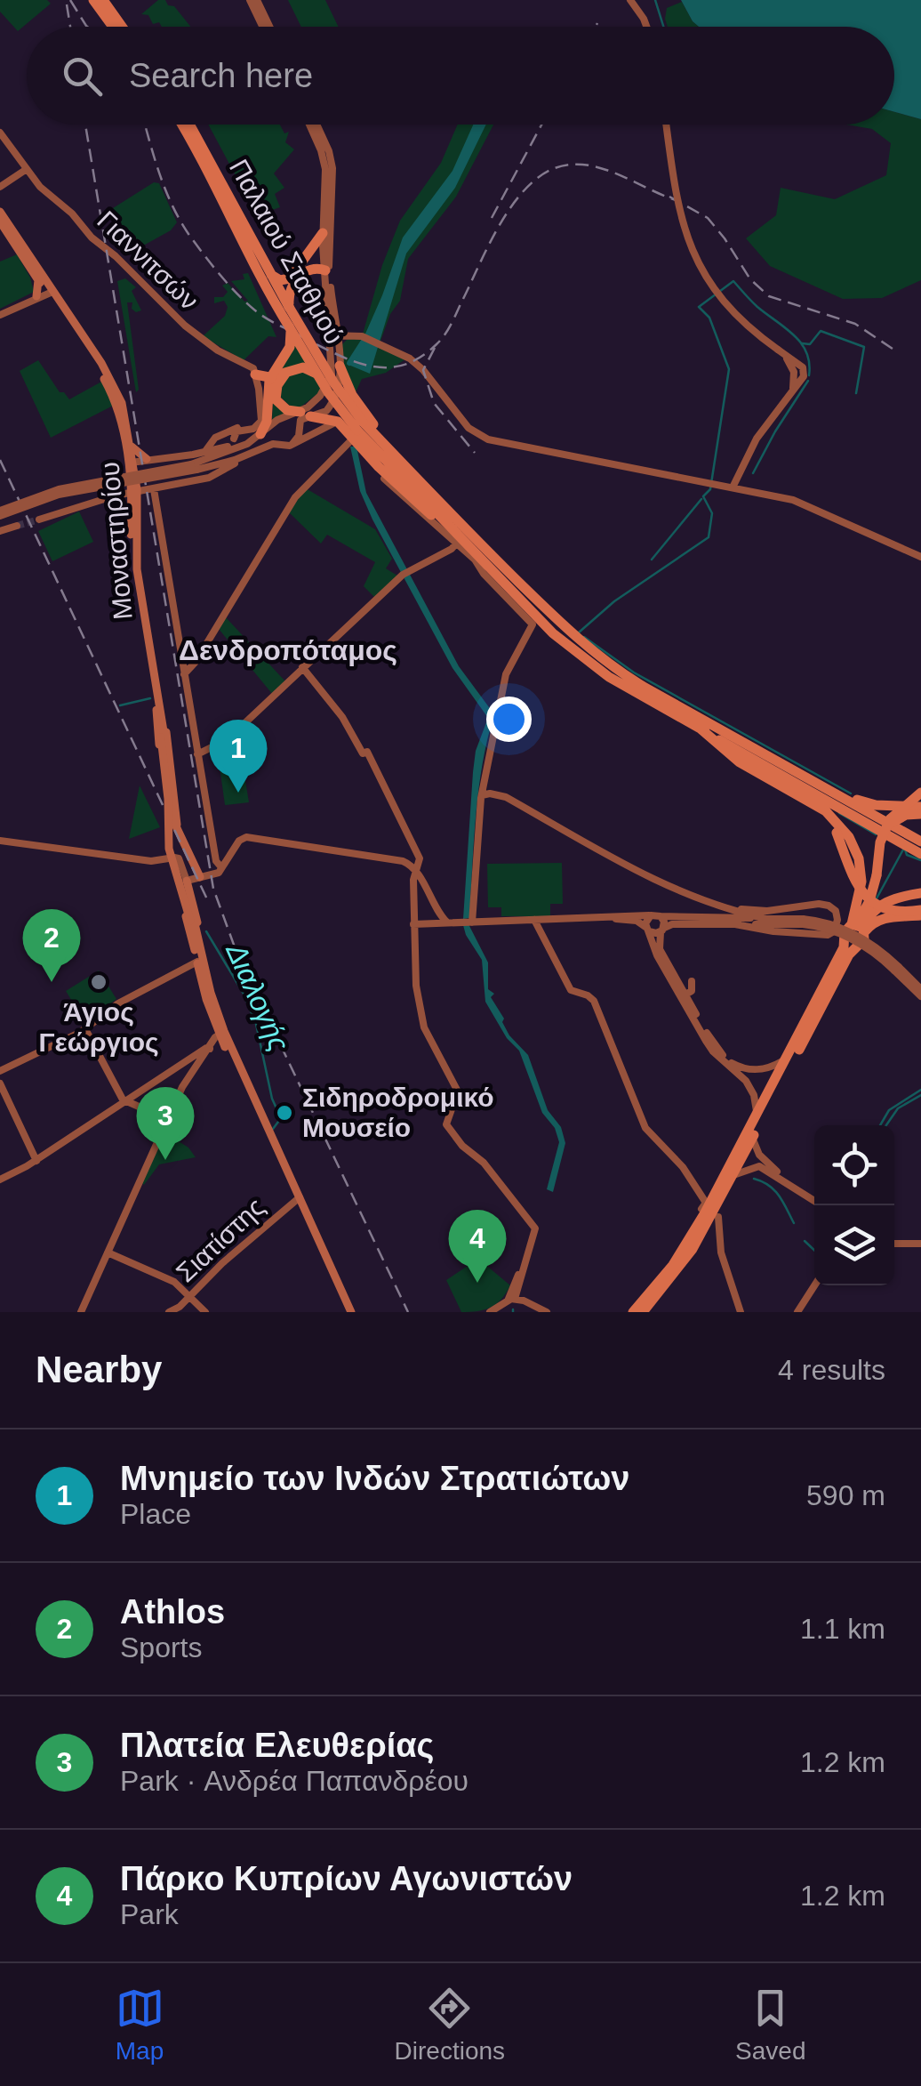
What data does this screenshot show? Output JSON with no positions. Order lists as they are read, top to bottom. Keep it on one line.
{"streets":{"highway":["Παλαιού Σταθμού"],"main road":["Μοναστηρίου"],"street":["Γιαννιτσών","Σιατίστης"]},"districts":["Δενδροπόταμος"],"water":["Διαλογής"],"places":["Άγιος Γεώργιος","Σιδηροδρομικό Μουσείο"],"page":{"search":"Search here","pins":["1","2","3","4"],"heading":["Nearby","4 results"],"list":[{"mark":"1","name":"Μνημείο των Ινδών Στρατιώτων","note":"Place","value":"590 m"},{"mark":"2","name":"Athlos","note":"Sports","value":"1.1 km"},{"mark":"3","name":"Πλατεία Ελευθερίας","note":"Park · Ανδρέα Παπανδρέου","value":"1.2 km"},{"mark":"4","name":"Πάρκο Κυπρίων Αγωνιστών","note":"Park","value":"1.2 km"}],"nav":["Map","Directions","Saved"]}}
